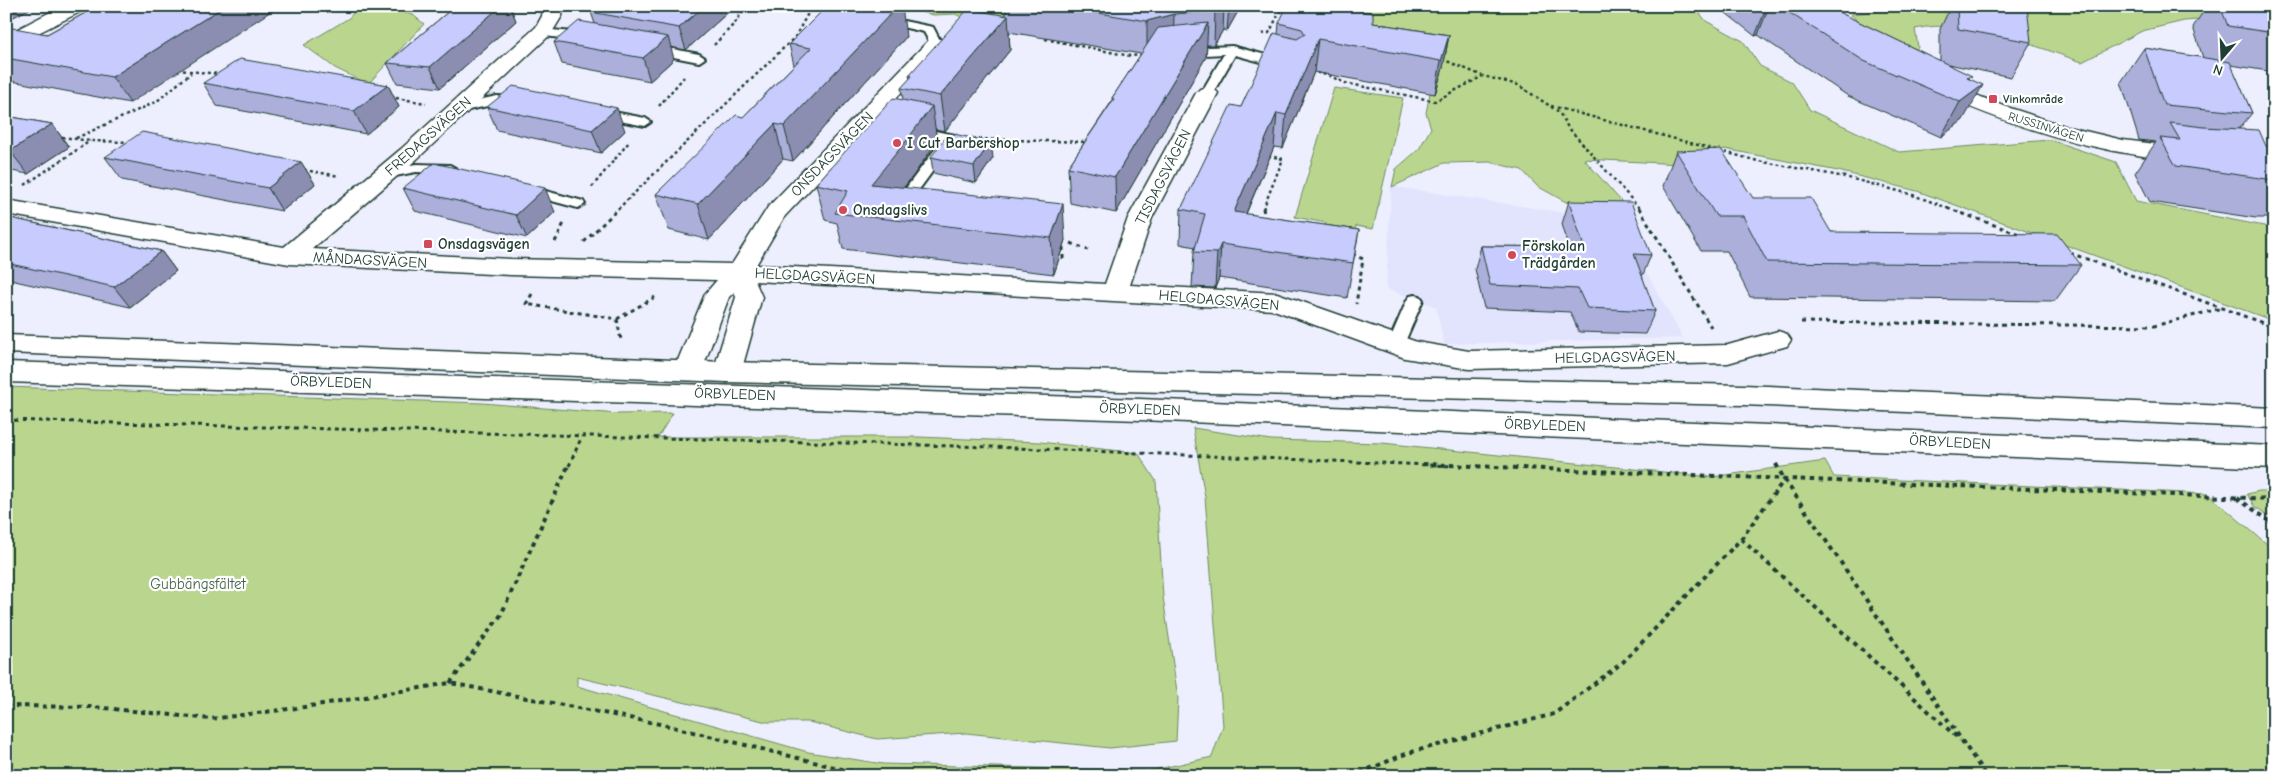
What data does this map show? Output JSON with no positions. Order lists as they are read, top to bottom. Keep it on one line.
{"streets":{"main road":["RUSSINVÄGEN","FREDAGSVÄGEN","ONSDAGSVÄGEN","TISDAGSVÄGEN","MÅNDAGSVÄGEN","HELGDAGSVÄGEN","ÖRBYLEDEN"]},"crossings":[["FREDAGSVÄGEN","MÅNDAGSVÄGEN"],["ONSDAGSVÄGEN","MÅNDAGSVÄGEN"],["ONSDAGSVÄGEN","HELGDAGSVÄGEN"],["ONSDAGSVÄGEN","ÖRBYLEDEN"],["TISDAGSVÄGEN","HELGDAGSVÄGEN"],["MÅNDAGSVÄGEN","HELGDAGSVÄGEN"]],"parks":["Gubbängsfältet"],"places":{"transit":["Vinkområde","Onsdagsvägen"],"other":["I Cut Barbershop","Onsdagslivs","Förskolan Trädgården"]},"north":"bottom"}
